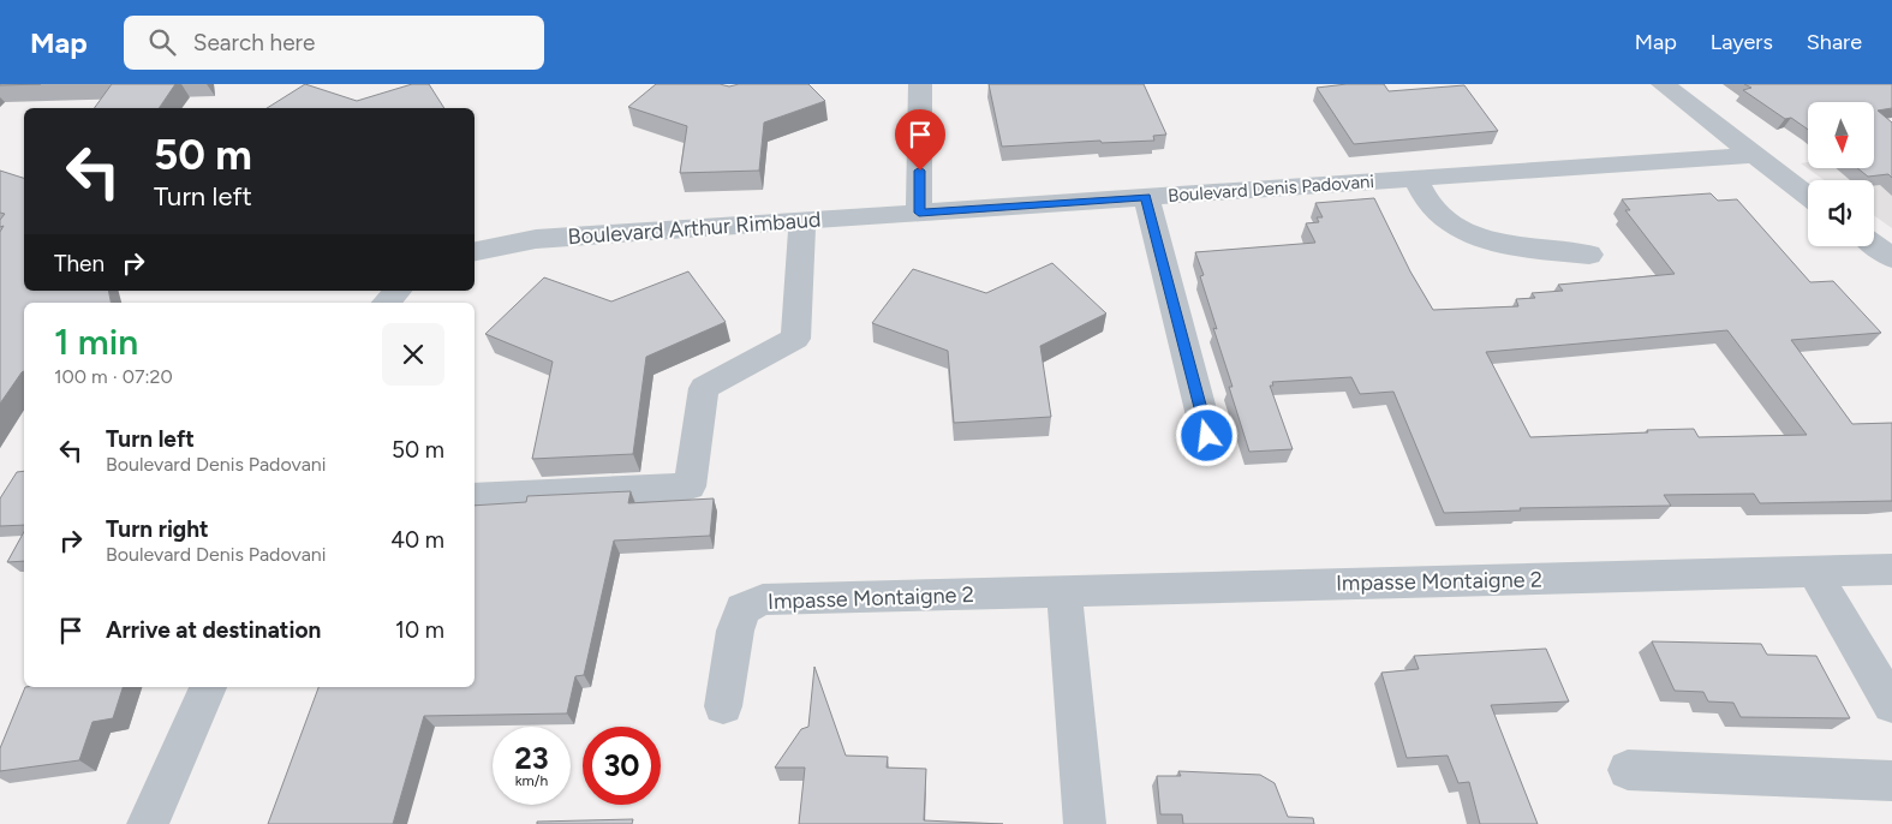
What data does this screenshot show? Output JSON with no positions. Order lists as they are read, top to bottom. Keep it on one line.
{"streets":{"street":["Boulevard Denis Padovani","Boulevard Arthur Rimbaud","Impasse Montaigne 2"]},"crossings":[["Boulevard Denis Padovani","Boulevard Arthur Rimbaud"]],"north":"bottom","page":{"header":"Map","search":"Search here","nav":["Map","Layers","Share"],"turn":["50 m","Turn left"],"then":"Then","heading":["1 min","100 m · 07:20"],"list":[{"name":"Turn left","note":"Boulevard Denis Padovani","value":"50 m"},{"name":"Turn right","note":"Boulevard Denis Padovani","value":"40 m"},{"name":"Arrive at destination","value":"10 m"}],"speed":"23 km/h","limit":"30"}}
